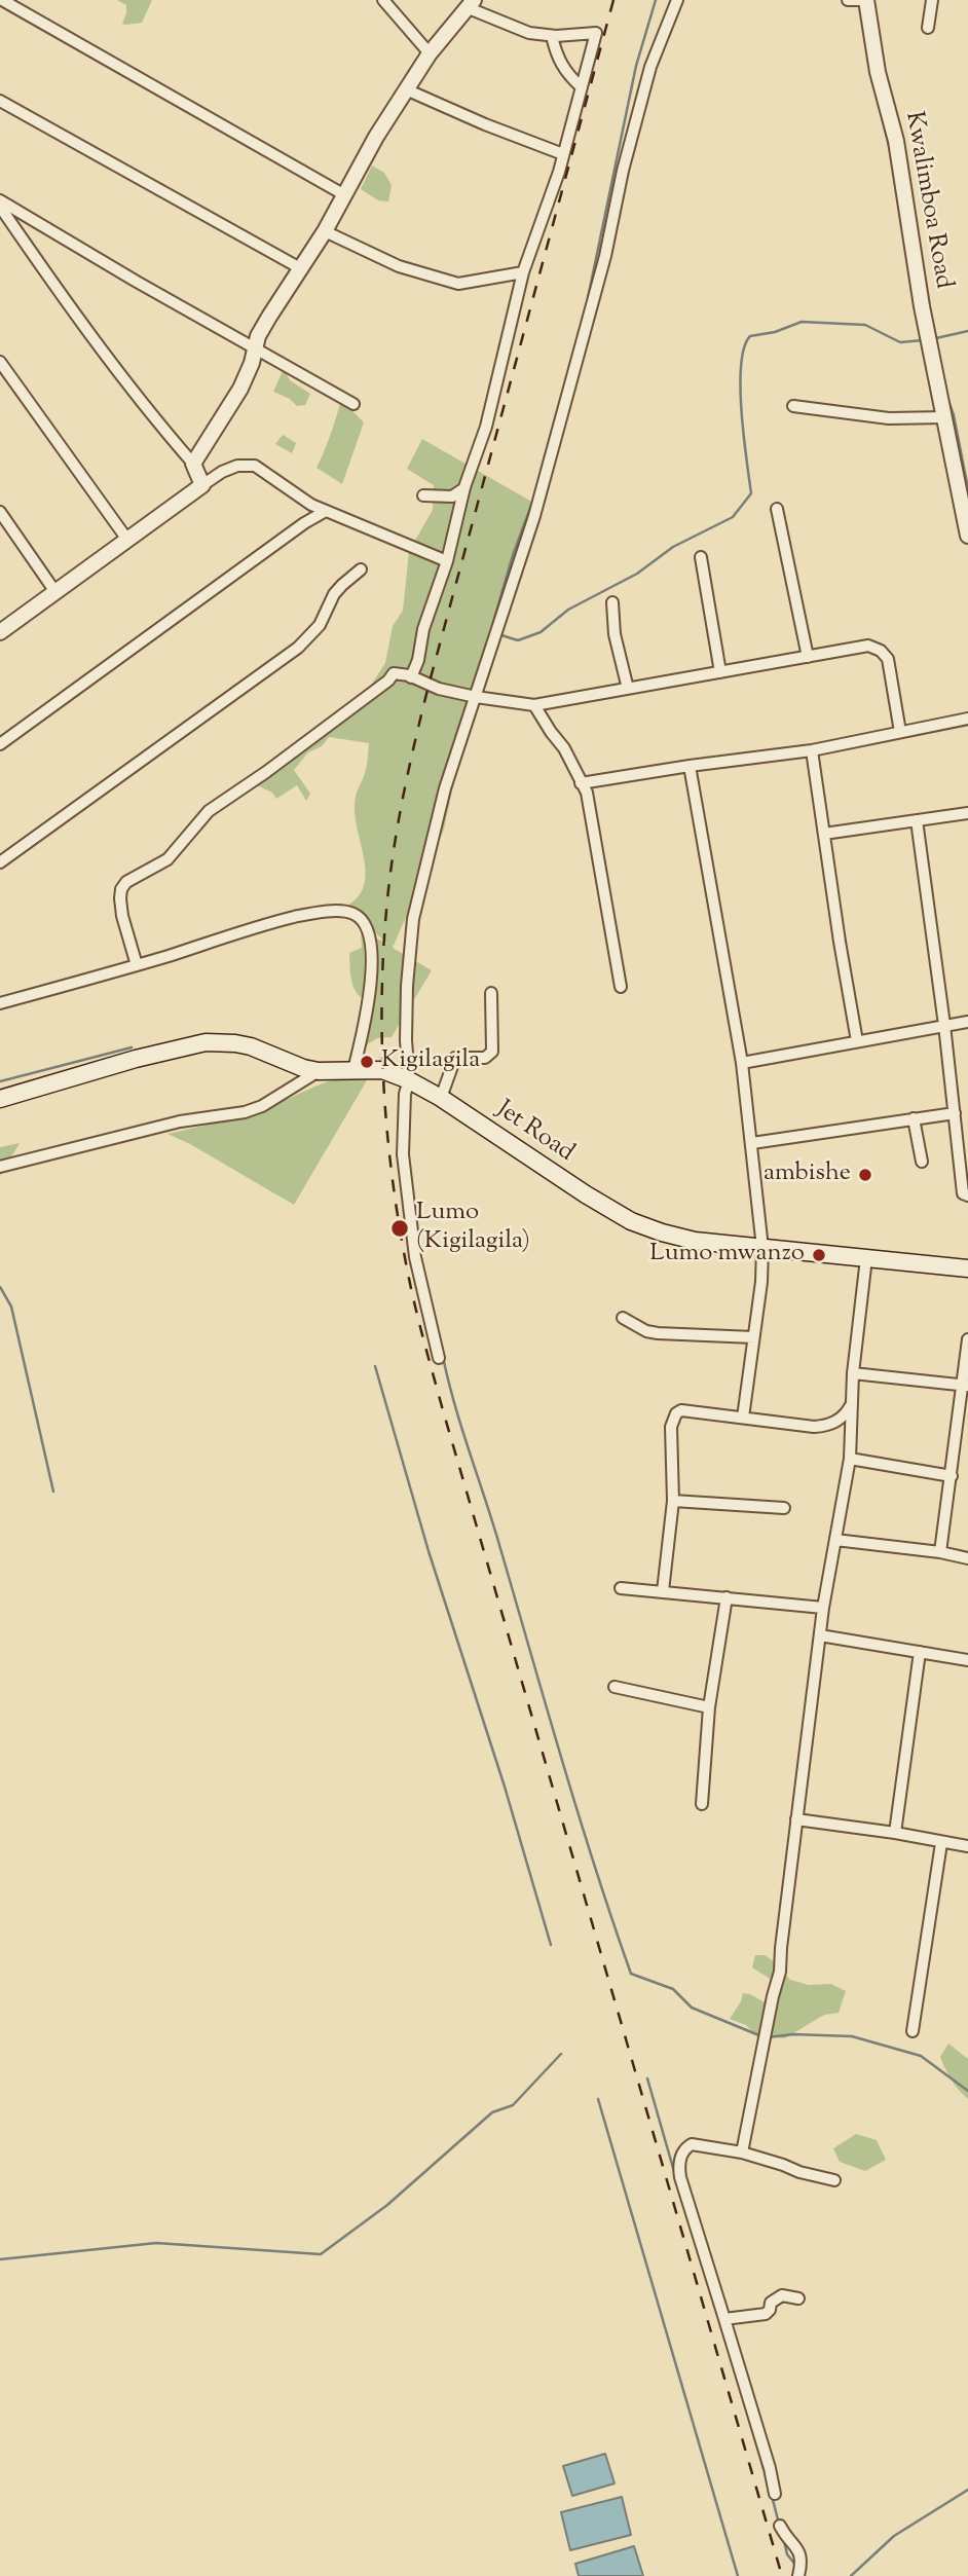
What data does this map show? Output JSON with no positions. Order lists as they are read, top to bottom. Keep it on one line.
{"streets":{"main road":["Jet Road"],"street":["Kwalimboa Road"]},"places":["Kigilagila","ambishe","Lumo (Kigilagila)","Lumo mwanzo"]}
